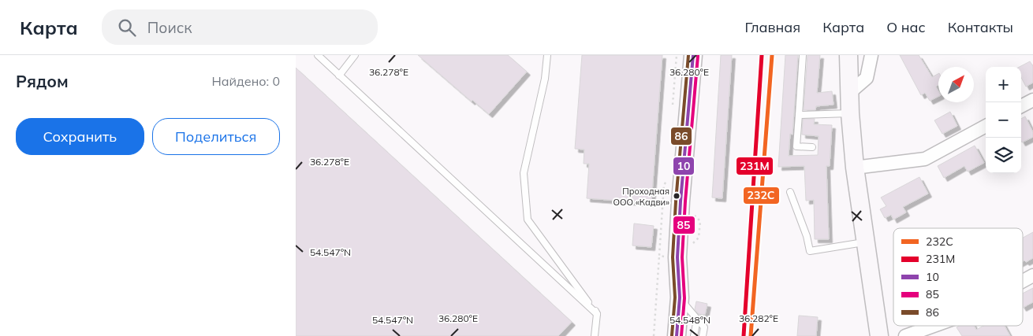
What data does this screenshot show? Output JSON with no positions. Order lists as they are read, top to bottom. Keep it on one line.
{"places":["Проходная ООО «Кадви»"],"lines":["transit line 232C","transit line 231М","transit line 10","transit line 86","transit line 85"],"legend":["232C","231М","10","85","86"],"north":"top right","page":{"header":"Карта","search":"Поиск","nav":["Главная","Карта","О нас","Контакты"],"heading":["Рядом","Найдено: 0"],"map_buttons":["+","−"],"buttons":["Сохранить","Поделиться"]},"coordinates":["36.278°E","36.280°E","54.547°N","36.282°E","54.548°N"]}
